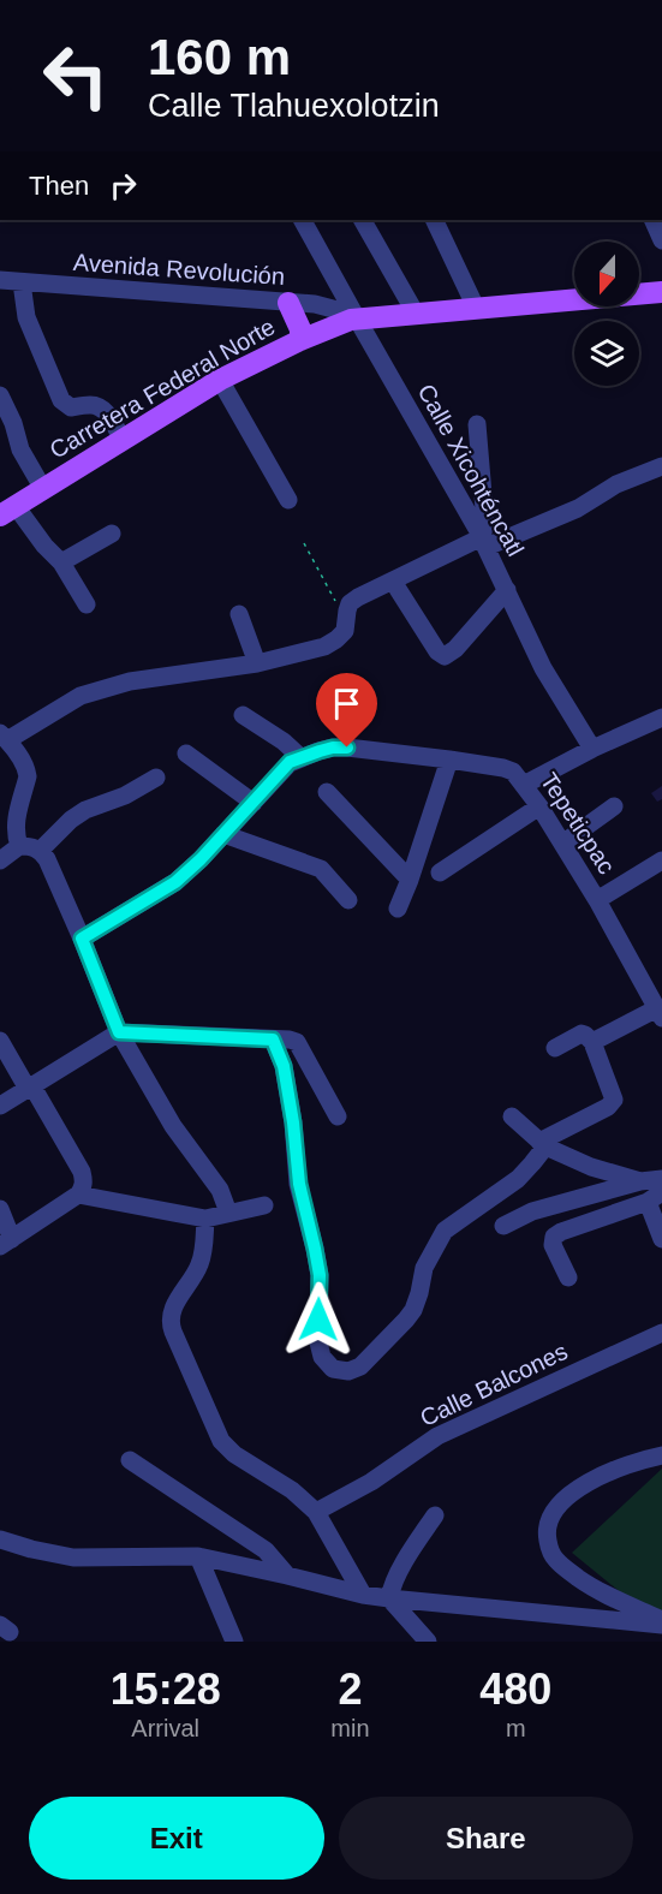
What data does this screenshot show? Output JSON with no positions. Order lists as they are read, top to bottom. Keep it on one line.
{"streets":{"main road":["Carretera Federal Norte"],"street":["Avenida Revolución","Calle Xicohténcatl","Tepeticpac","Calle Balcones"]},"crossings":[["Avenida Revolución","Carretera Federal Norte"],["Avenida Revolución","Calle Xicohténcatl"],["Carretera Federal Norte","Calle Xicohténcatl"]],"north":"bottom","page":{"turn":["160 m","Calle Tlahuexolotzin"],"then":"Then","eta":["15:28","Arrival","2","min","480","m"],"buttons":["Exit","Share"]}}
